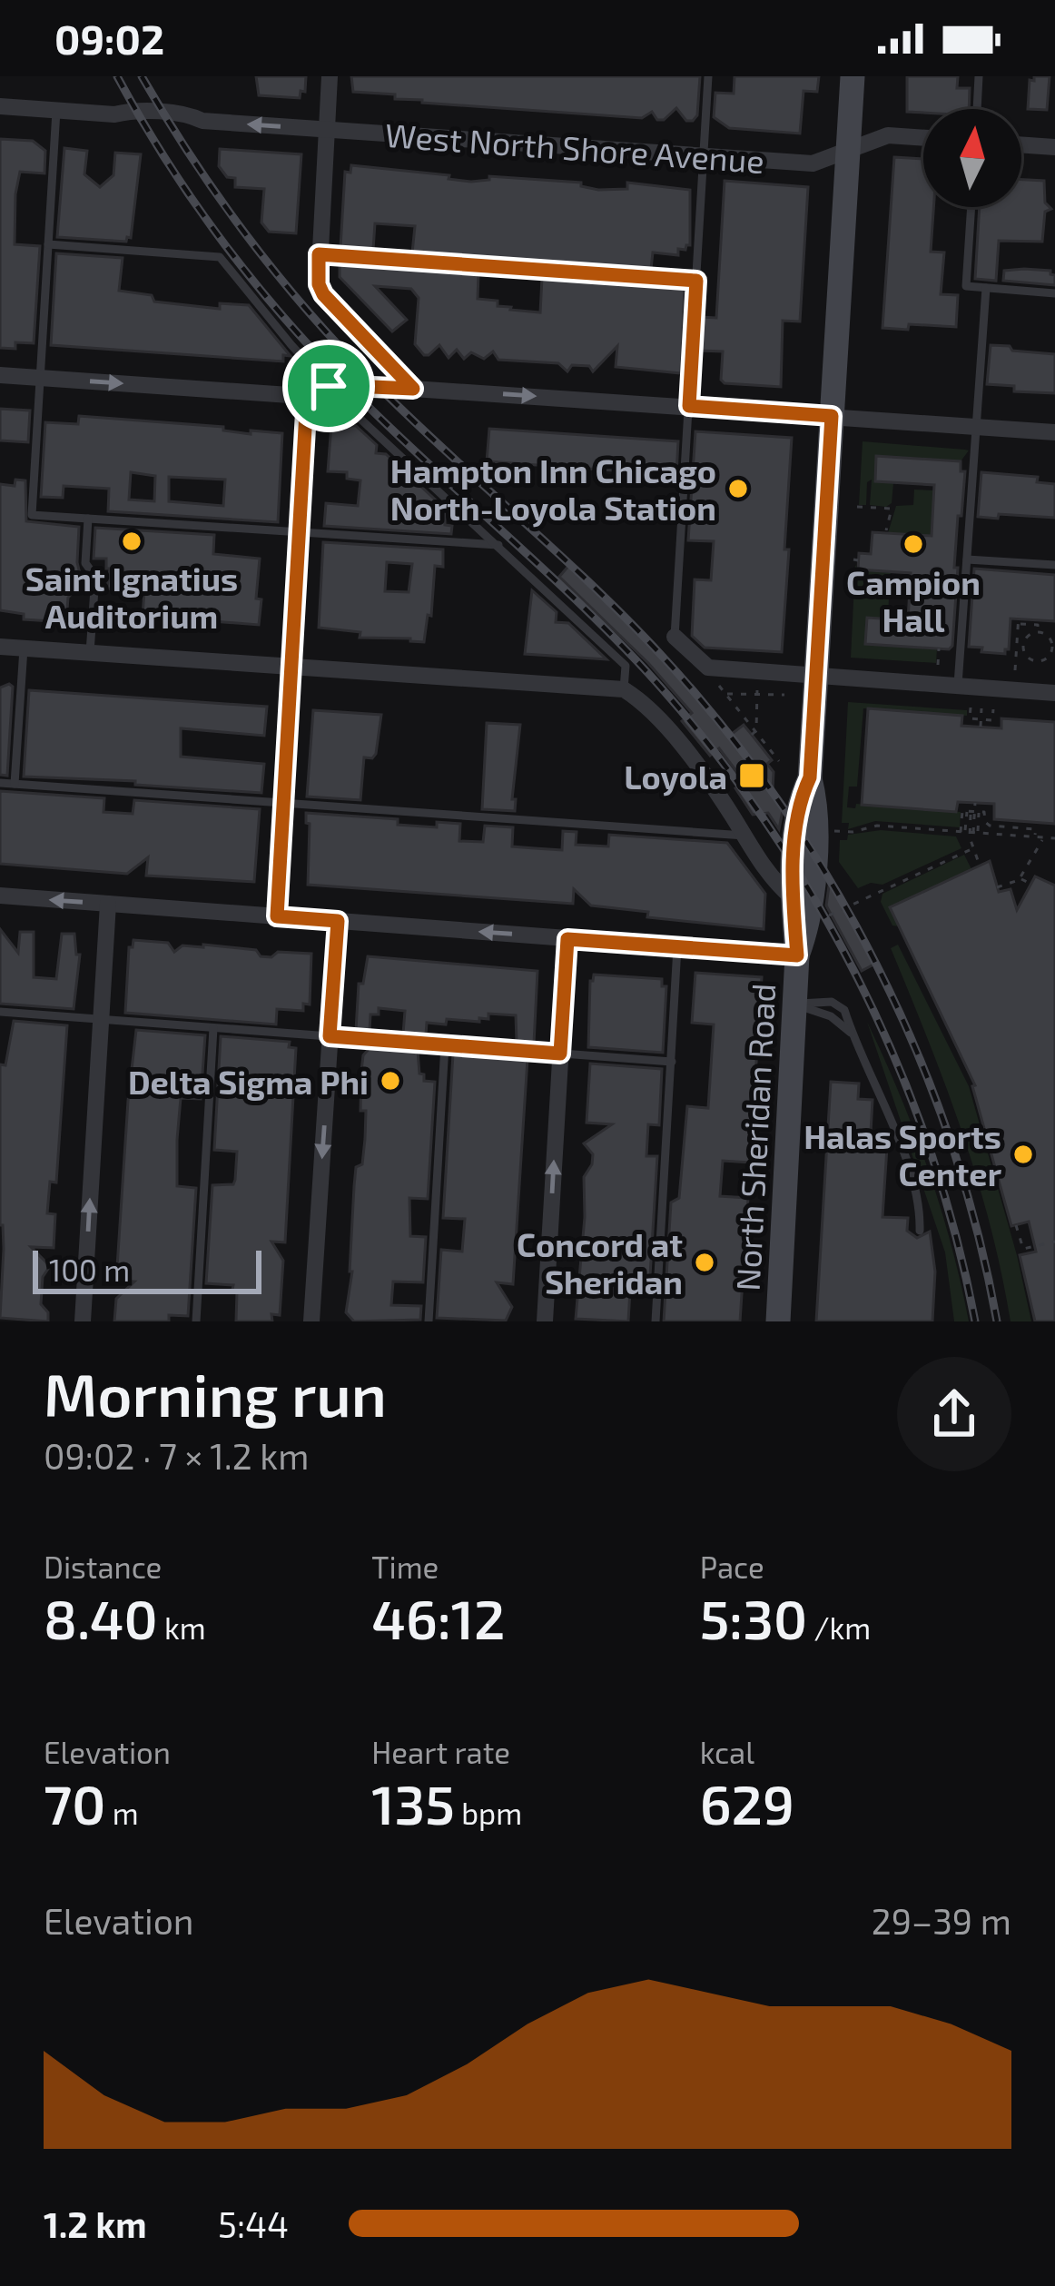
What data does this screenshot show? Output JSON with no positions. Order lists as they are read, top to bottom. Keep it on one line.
{"streets":{"main road":["North Sheridan Road"],"street":["West North Shore Avenue"]},"crossings":[["West North Shore Avenue","North Sheridan Road"]],"places":{"other":["Hampton Inn Chicago North-Loyola Station","Saint Ignatius Auditorium","Campion Hall","Delta Sigma Phi","Halas Sports Center","Concord at Sheridan"],"transit":["Loyola"]},"scale_bar":"100 m","north":"top","page":{"status":"09:02","scale":"100 m","heading":["Morning run","09:02 · 7 × 1.2 km"],"stats":[["Distance","8.40 km"],["Time","46:12"],["Pace","5:30 /km"],["Elevation","70 m"],["Heart rate","135 bpm"],["kcal","629"]],"chart":["Elevation","29–39 m"],"list":[{"name":"1.2 km","note":"5:44"}]}}
